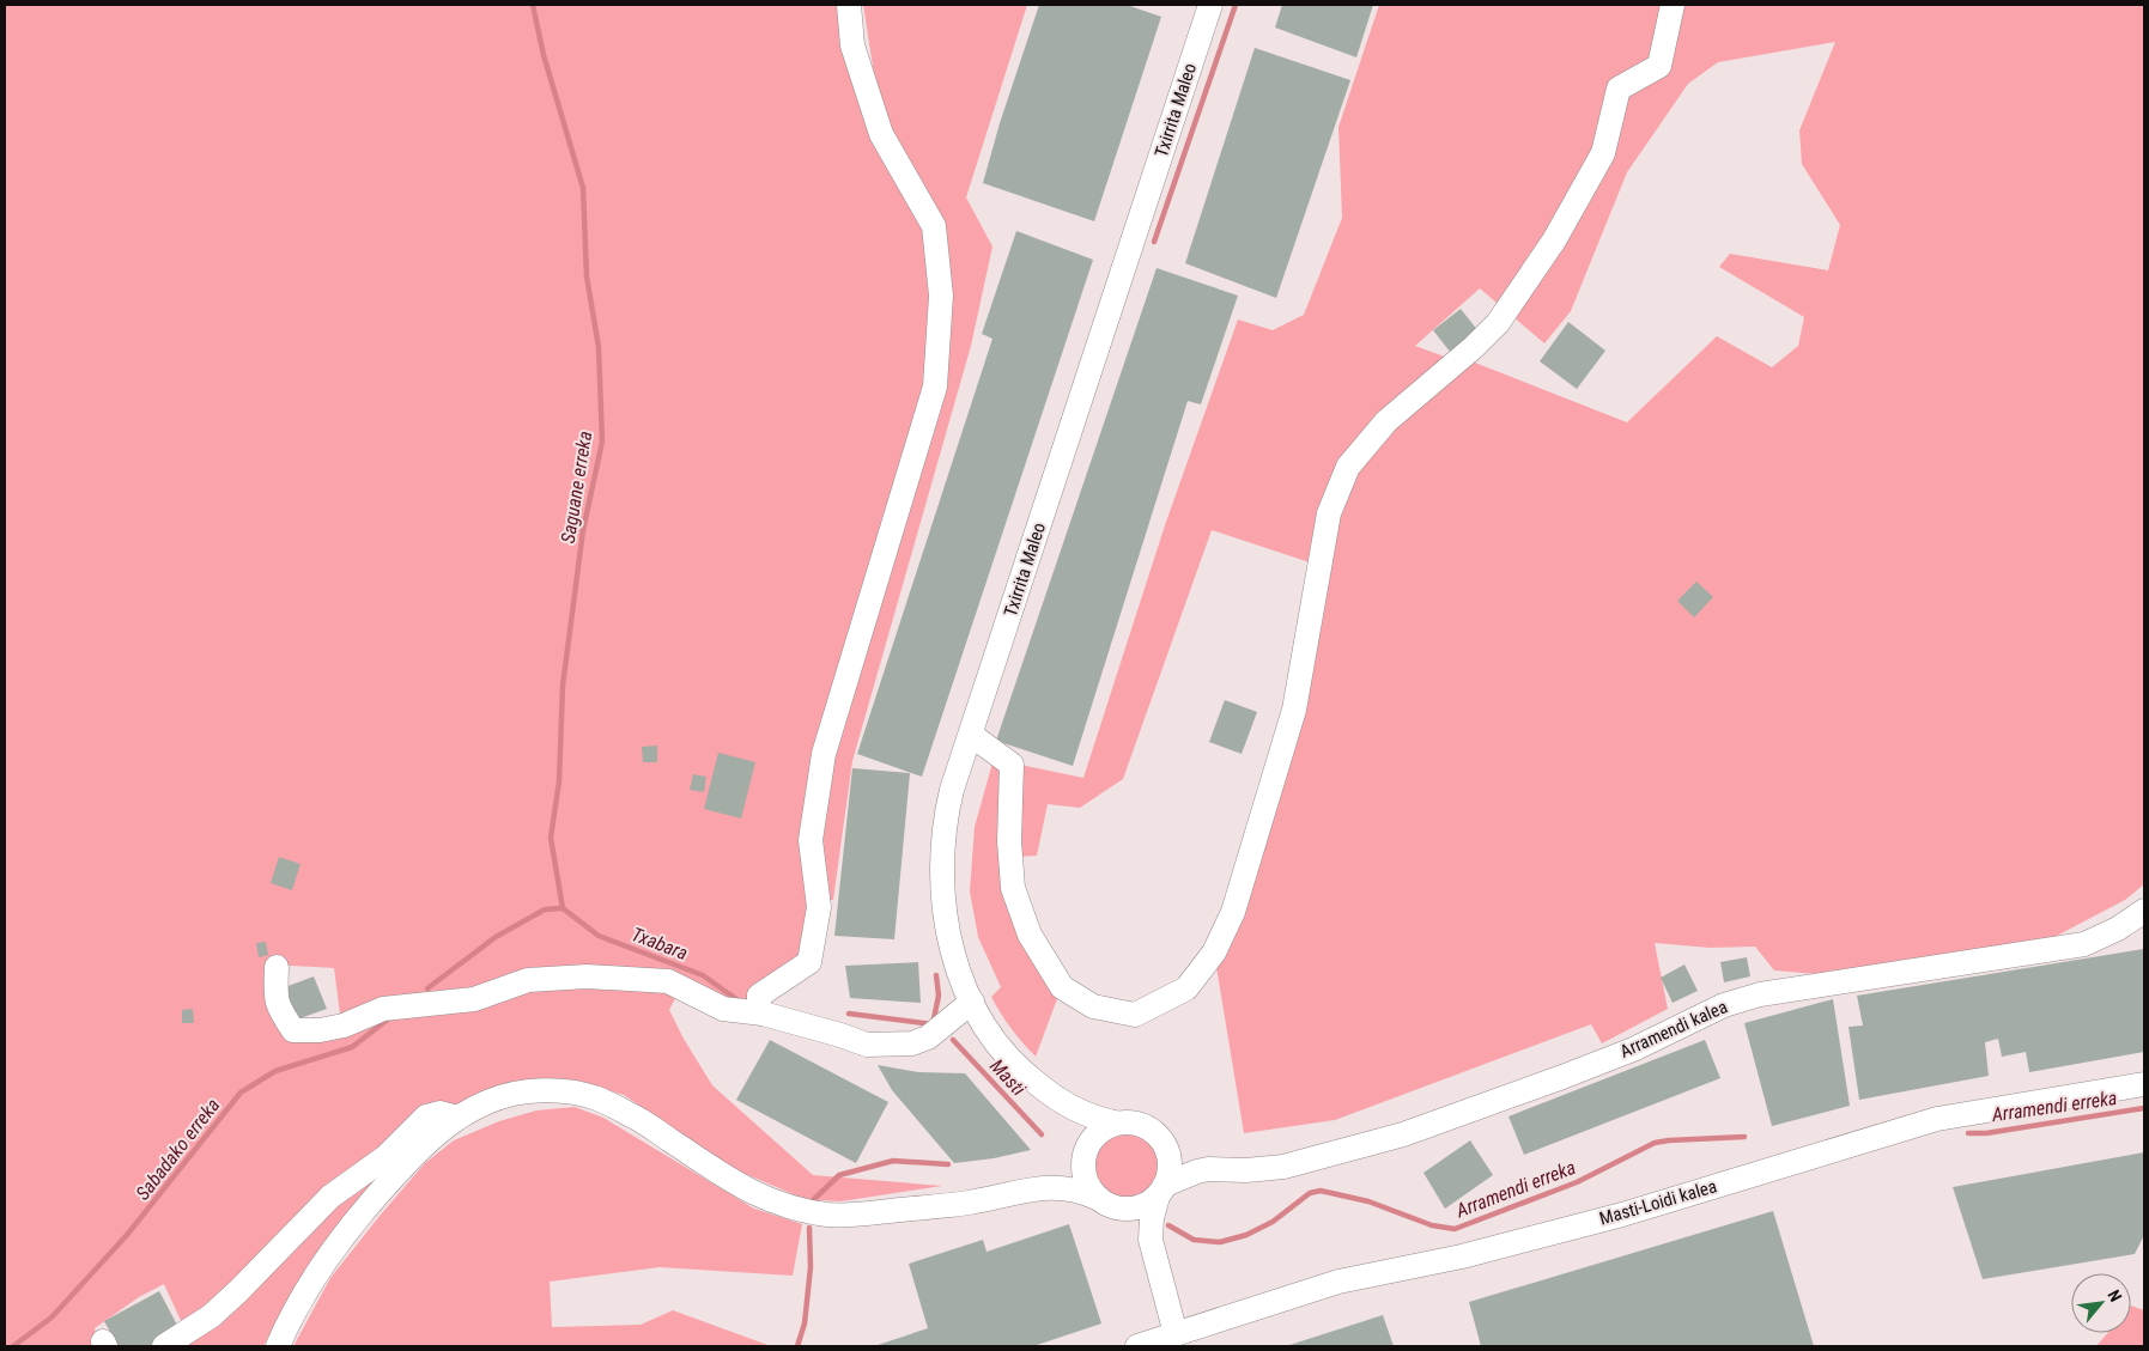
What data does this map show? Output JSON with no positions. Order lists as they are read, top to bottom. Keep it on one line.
{"streets":{"street":["Txirrita Maleo","Arramendi kalea","Masti-Loidi kalea"]},"water":["Saguane erreka","Txabara","Masti","Arramendi erreka","Sabadako erreka"],"north":"top right"}
